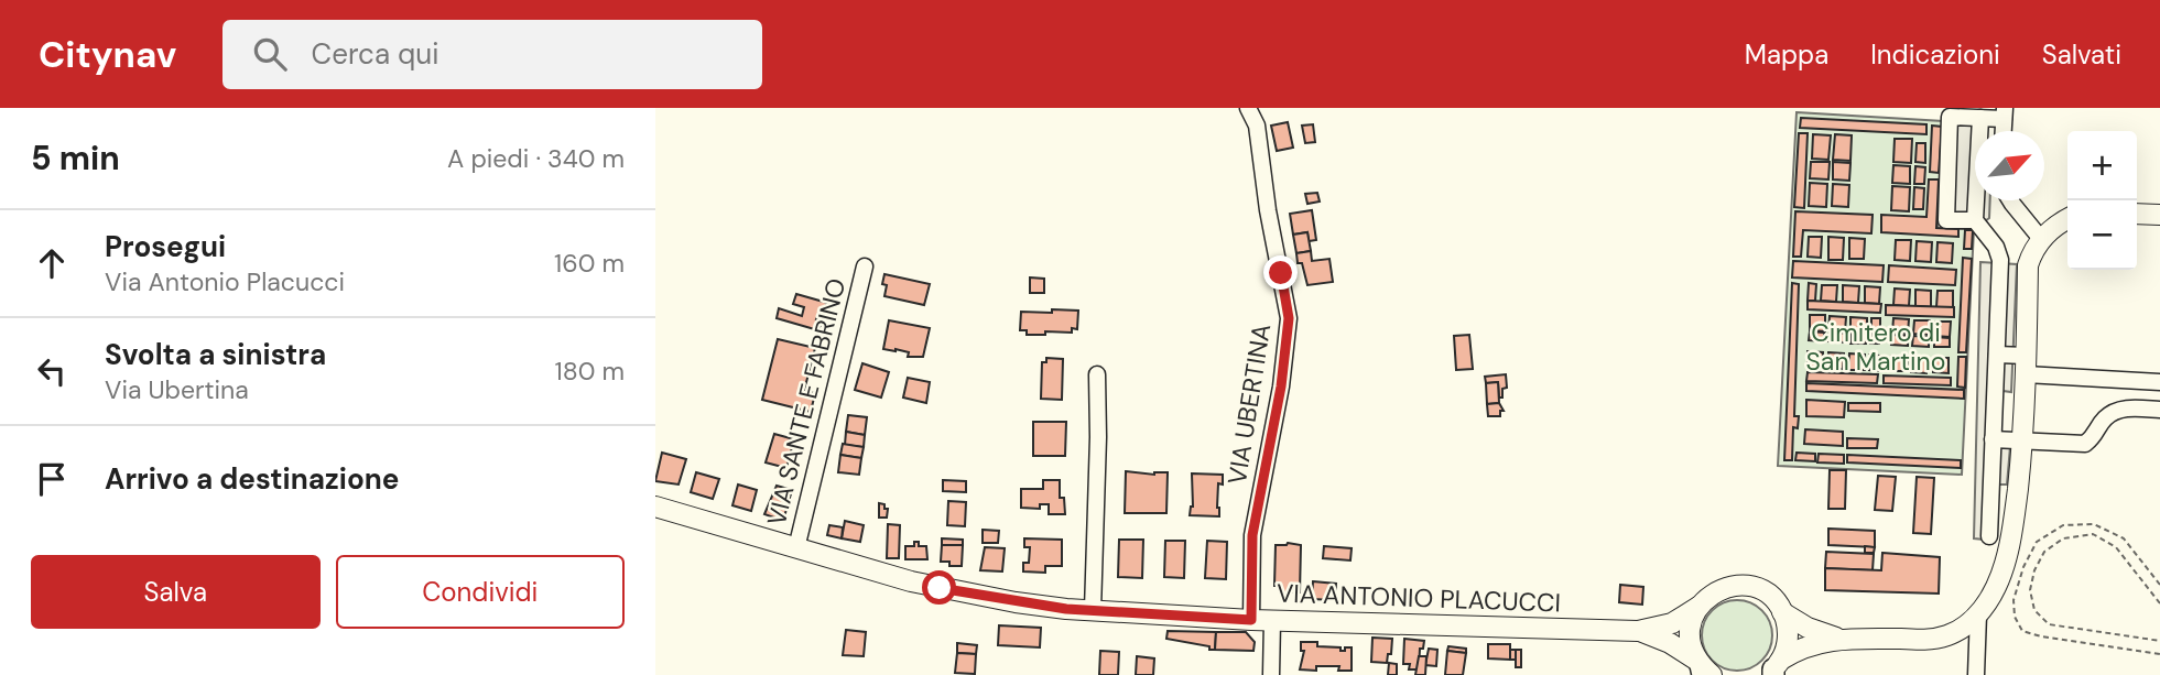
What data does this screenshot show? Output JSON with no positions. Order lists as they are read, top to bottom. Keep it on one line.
{"streets":{"main road":["VIA ANTONIO PLACUCCI"],"street":["VIA SANTE E FABRINO","VIA UBERTINA"]},"crossings":[["VIA SANTE E FABRINO","VIA ANTONIO PLACUCCI"],["VIA UBERTINA","VIA ANTONIO PLACUCCI"]],"parks":["Cimitero di San Martino"],"north":"top right","page":{"header":"Citynav","search":"Cerca qui","nav":["Mappa","Indicazioni","Salvati"],"heading":["5 min","A piedi · 340 m"],"map_buttons":["+","−"],"list":[["Prosegui","Via Antonio Placucci","160 m"],["Svolta a sinistra","Via Ubertina","180 m"],"Arrivo a destinazione"],"buttons":["Salva","Condividi"]}}
